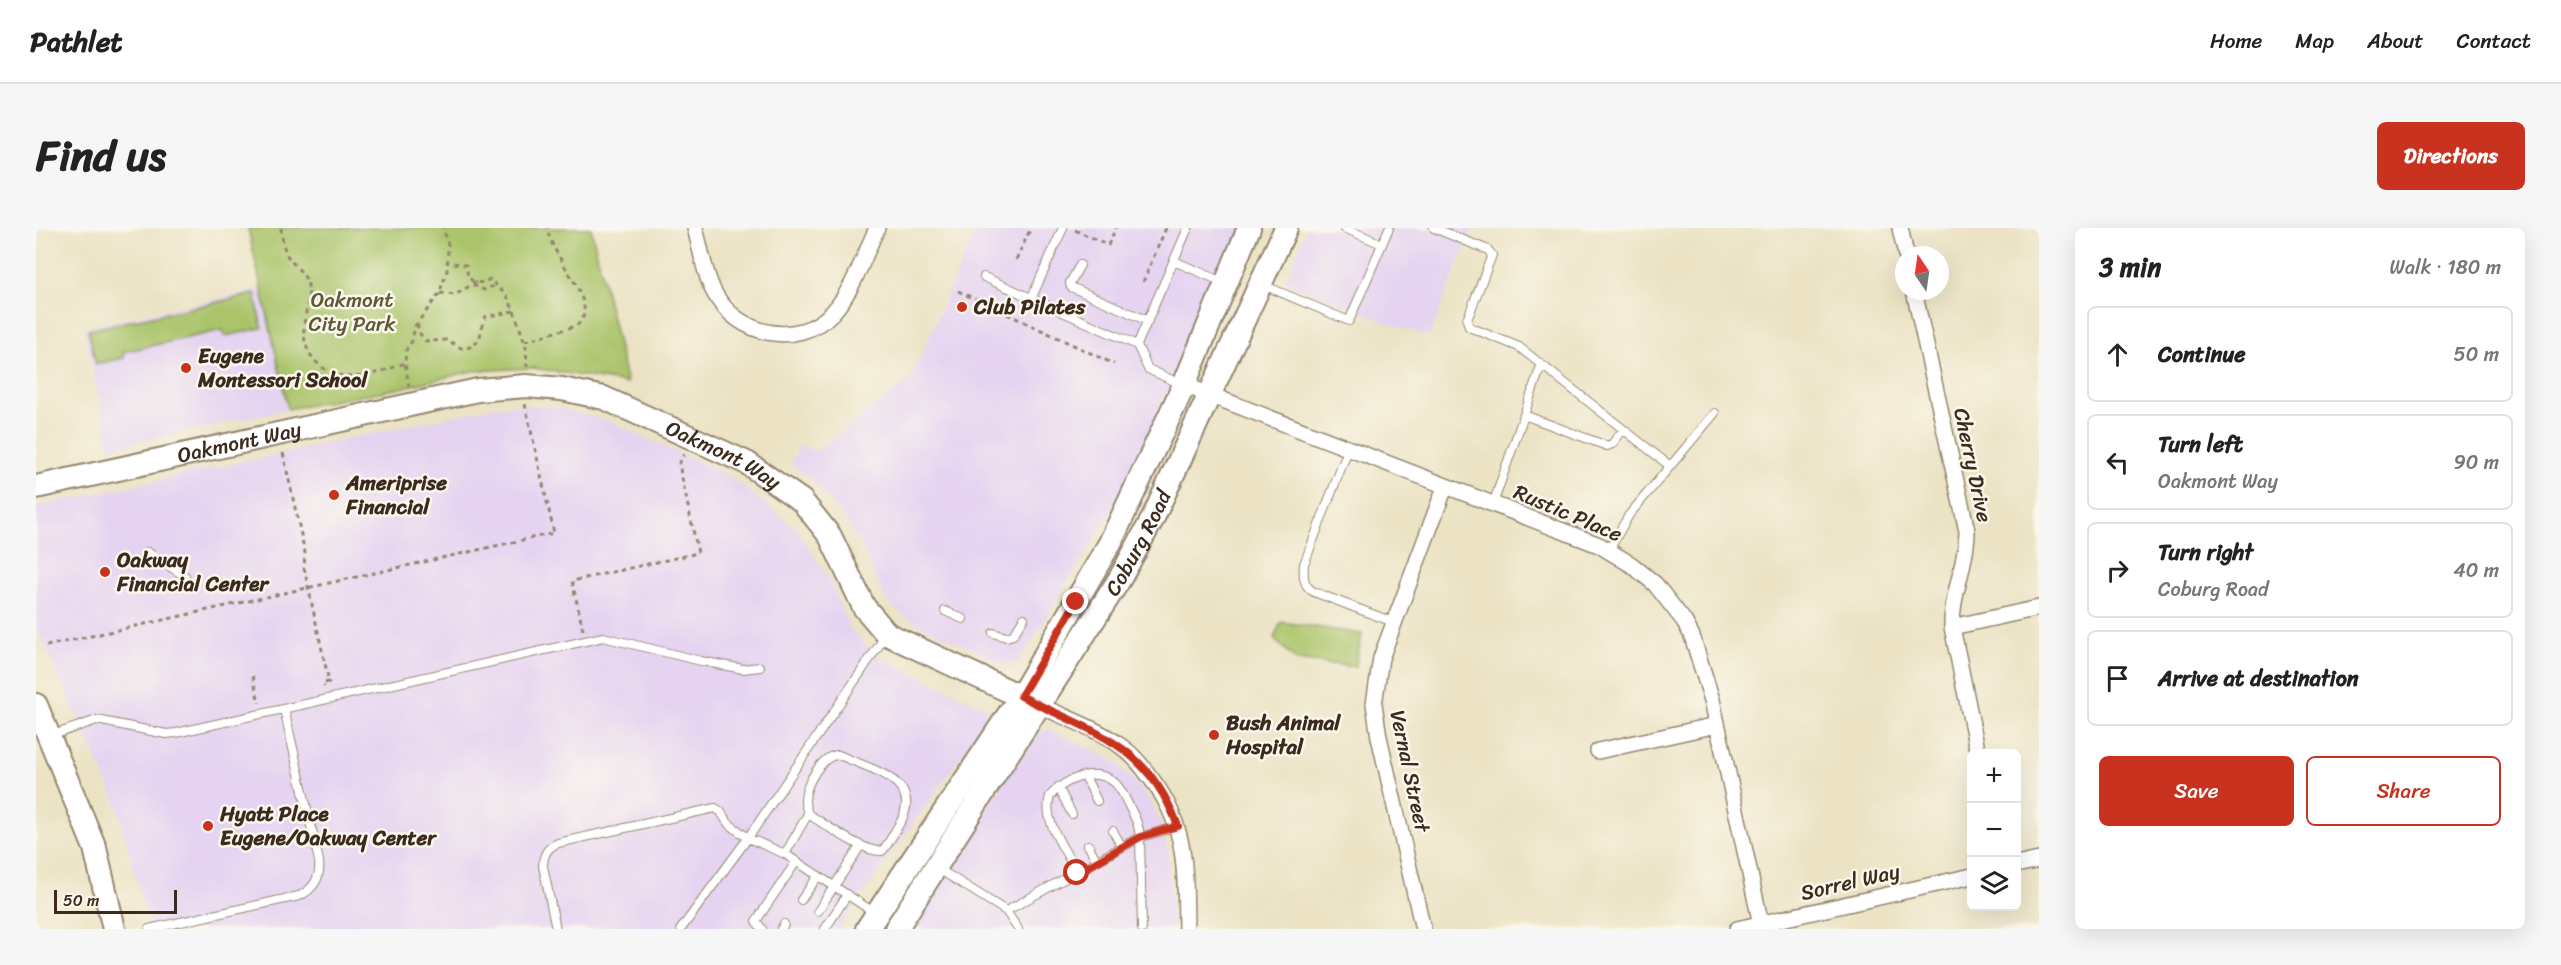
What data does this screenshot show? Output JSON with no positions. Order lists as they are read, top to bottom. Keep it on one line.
{"streets":{"main road":["Oakmont Way","Coburg Road"],"street":["Cherry Drive","Rustic Place","Vernal Street","Sorrel Way"]},"crossings":[["Oakmont Way","Coburg Road"],["Rustic Place","Coburg Road"],["Rustic Place","Vernal Street"],["Rustic Place","Sorrel Way"]],"parks":["Oakmont City Park"],"places":["Club Pilates","Eugene Montessori School","Ameriprise Financial","Oakway Financial Center","Bush Animal Hospital","Hyatt Place Eugene/Oakway Center"],"scale_bar":"50 m","north":"top","page":{"header":"Pathlet","nav":["Home","Map","About","Contact"],"title":"Find us","buttons":["Directions",["Save","Share"]],"heading":["3 min","Walk · 180 m"],"list":[["Continue","50 m"],["Turn left","Oakmont Way","90 m"],["Turn right","Coburg Road","40 m"],"Arrive at destination"],"map_buttons":["+","−"],"scale":"50 m"}}
